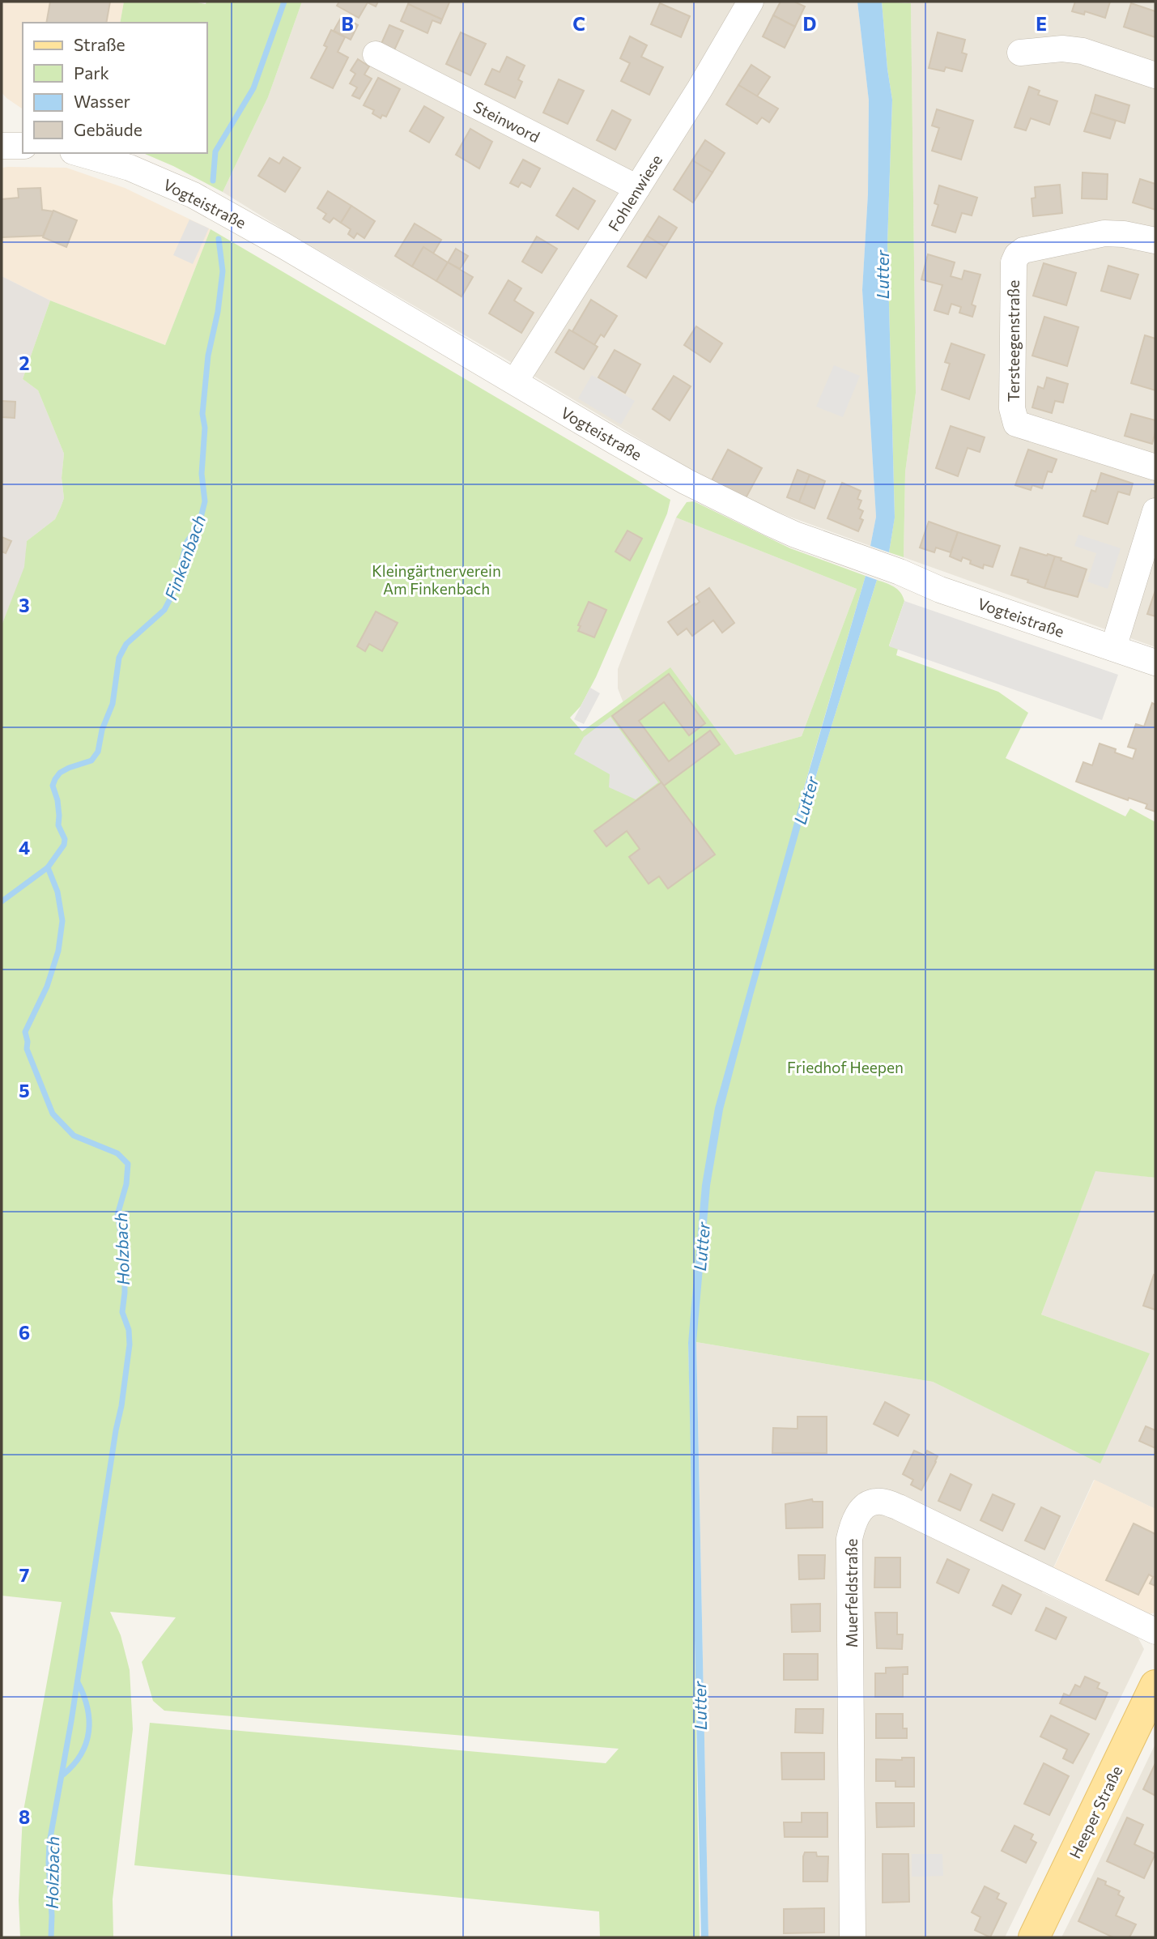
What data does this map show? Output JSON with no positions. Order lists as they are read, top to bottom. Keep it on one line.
{"streets":{"main road":["Heeper Straße"],"street":["Steinword","Fohlenwiese","Vogteistraße","Tersteegenstraße","Muerfeldstraße"]},"crossings":[["Steinword","Fohlenwiese"],["Fohlenwiese","Vogteistraße"]],"water":["Lutter","Finkenbach","Holzbach"],"parks":["Kleingärtnerverein Am Finkenbach","Friedhof Heepen"],"legend":["Straße","Park","Wasser","Gebäude"],"grid":{"columns":["B","C","D","E"],"rows":["2","3","4","5","6","7","8"]}}
